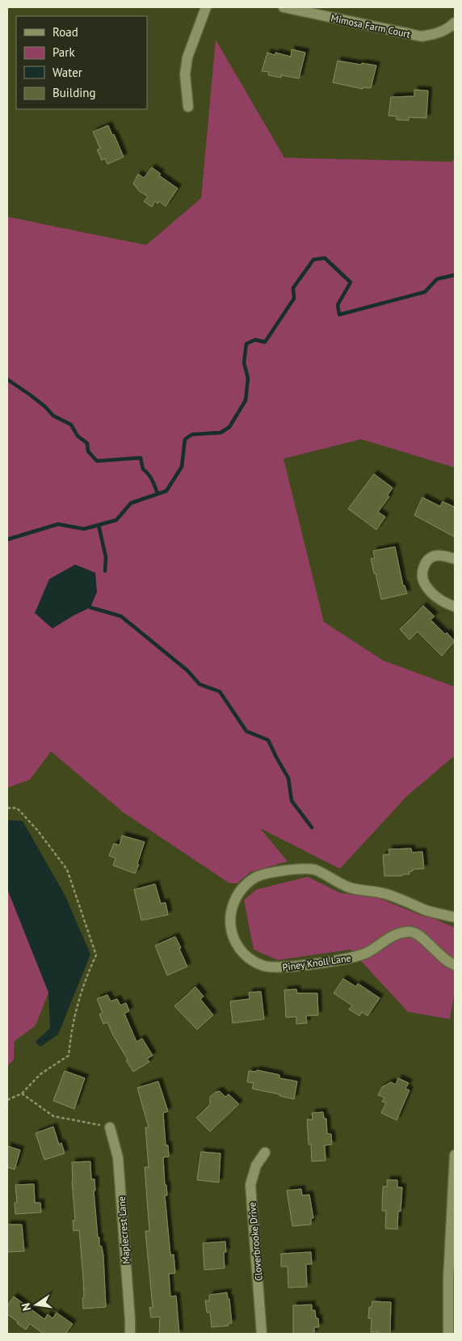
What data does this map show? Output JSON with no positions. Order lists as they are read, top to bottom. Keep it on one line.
{"streets":{"street":["Mimosa Farm Court","Piney Knoll Lane","Maplecrest Lane","Cloverbrooke Drive"]},"legend":["Road","Park","Water","Building"],"north":"left"}
